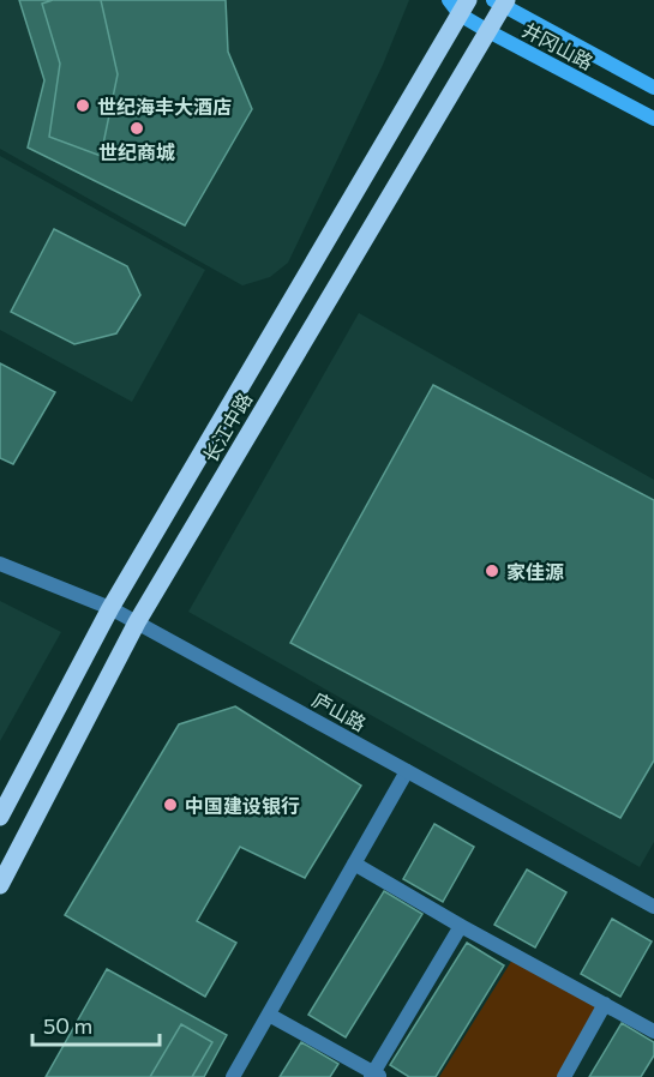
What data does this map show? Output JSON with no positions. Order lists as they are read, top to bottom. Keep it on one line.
{"streets":{"main road":["井冈山路","长江中路"],"street":["庐山路"]},"crossings":[["井冈山路","长江中路"],["长江中路","庐山路"]],"places":["世纪海丰大酒店","世纪商城","家佳源","中国建设银行"],"scale_bar":"50 m"}
